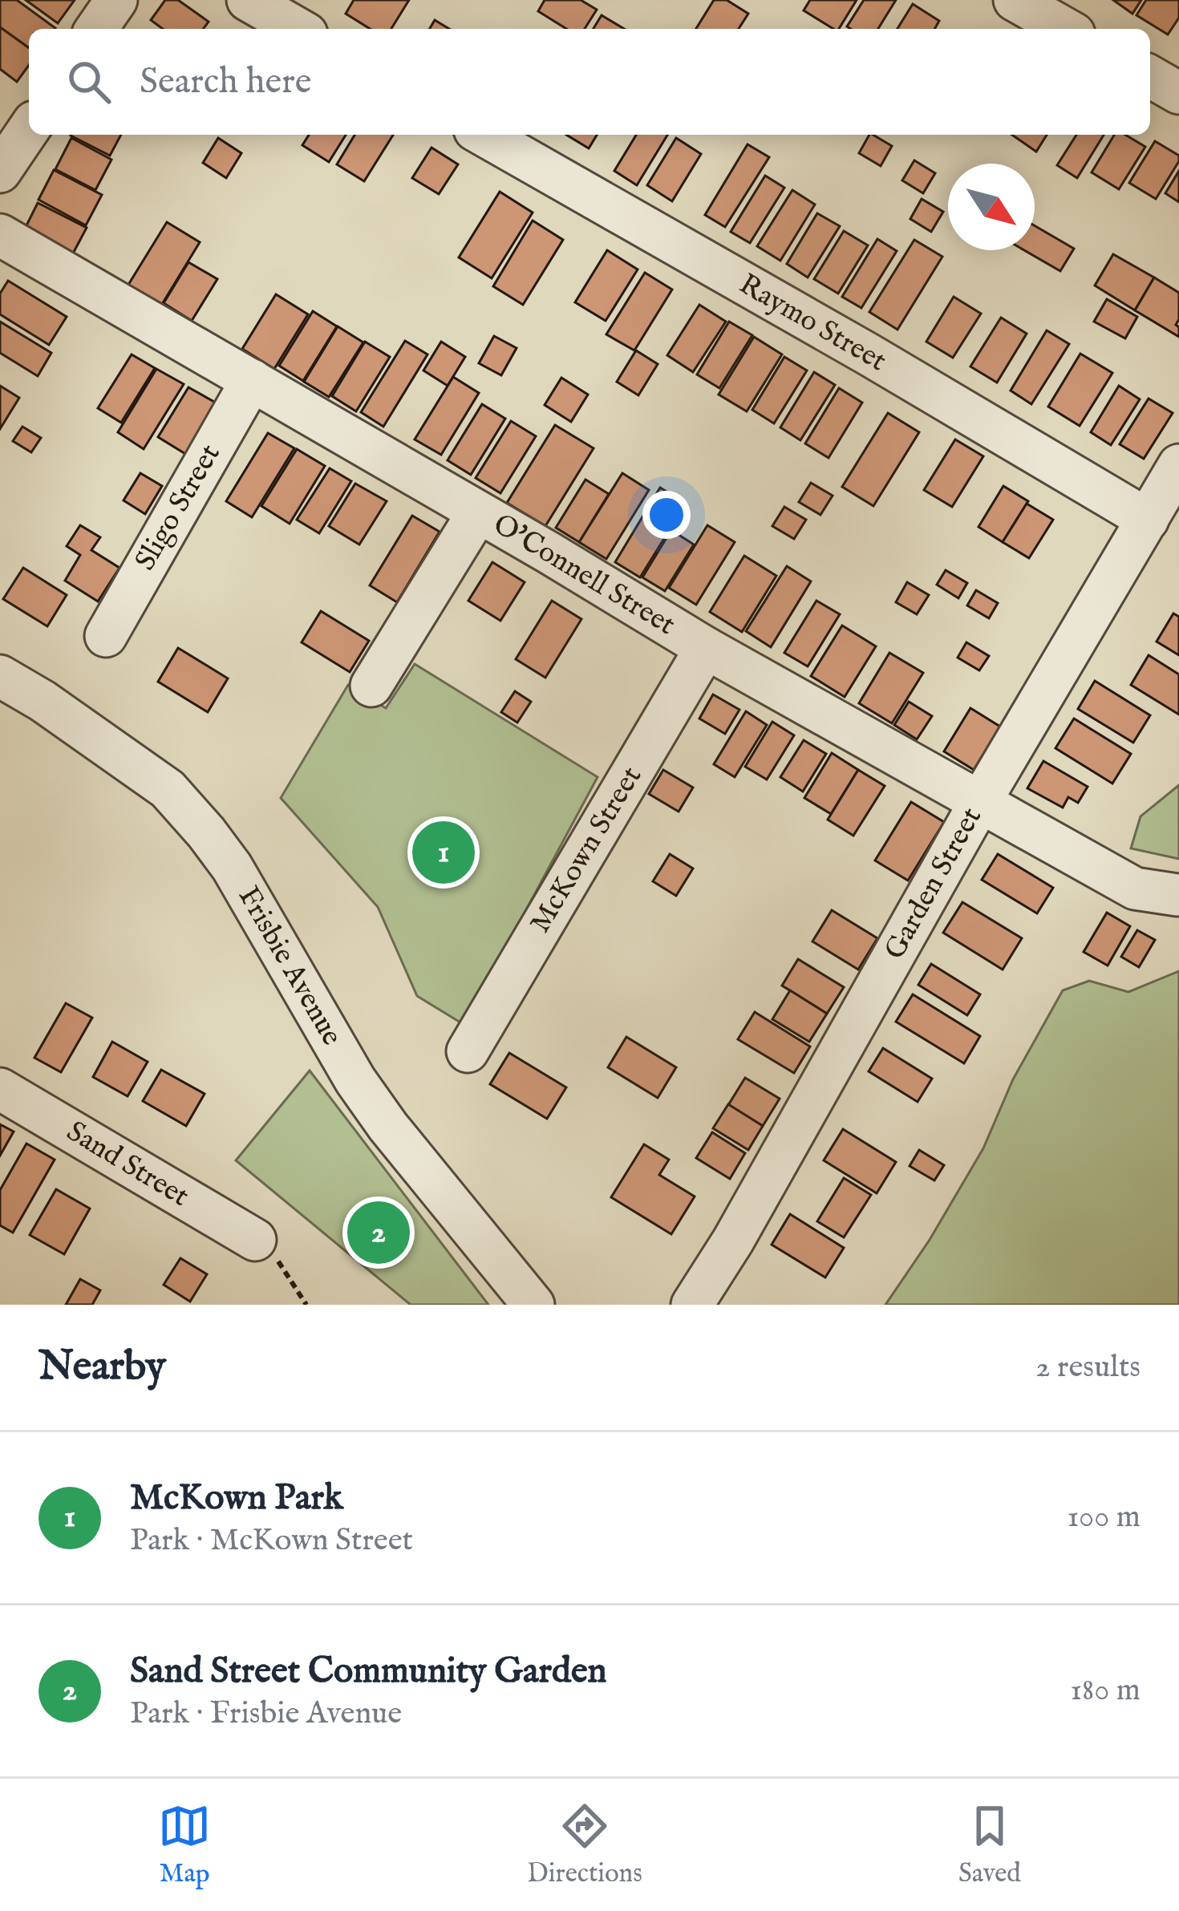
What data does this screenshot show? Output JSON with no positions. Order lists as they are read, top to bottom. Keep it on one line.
{"streets":{"street":["Raymo Street","Sligo Street","O'Connell Street","McKown Street","Garden Street","Frisbie Avenue","Sand Street"]},"crossings":[["Raymo Street","Garden Street"],["Sligo Street","O'Connell Street"],["O'Connell Street","McKown Street"],["O'Connell Street","Garden Street"]],"north":"bottom right","page":{"search":"Search here","pins":["1","2"],"heading":["Nearby","2 results"],"list":[{"mark":"1","name":"McKown Park","note":"Park · McKown Street","value":"100 m"},{"mark":"2","name":"Sand Street Community Garden","note":"Park · Frisbie Avenue","value":"180 m"}],"nav":["Map","Directions","Saved"]}}
